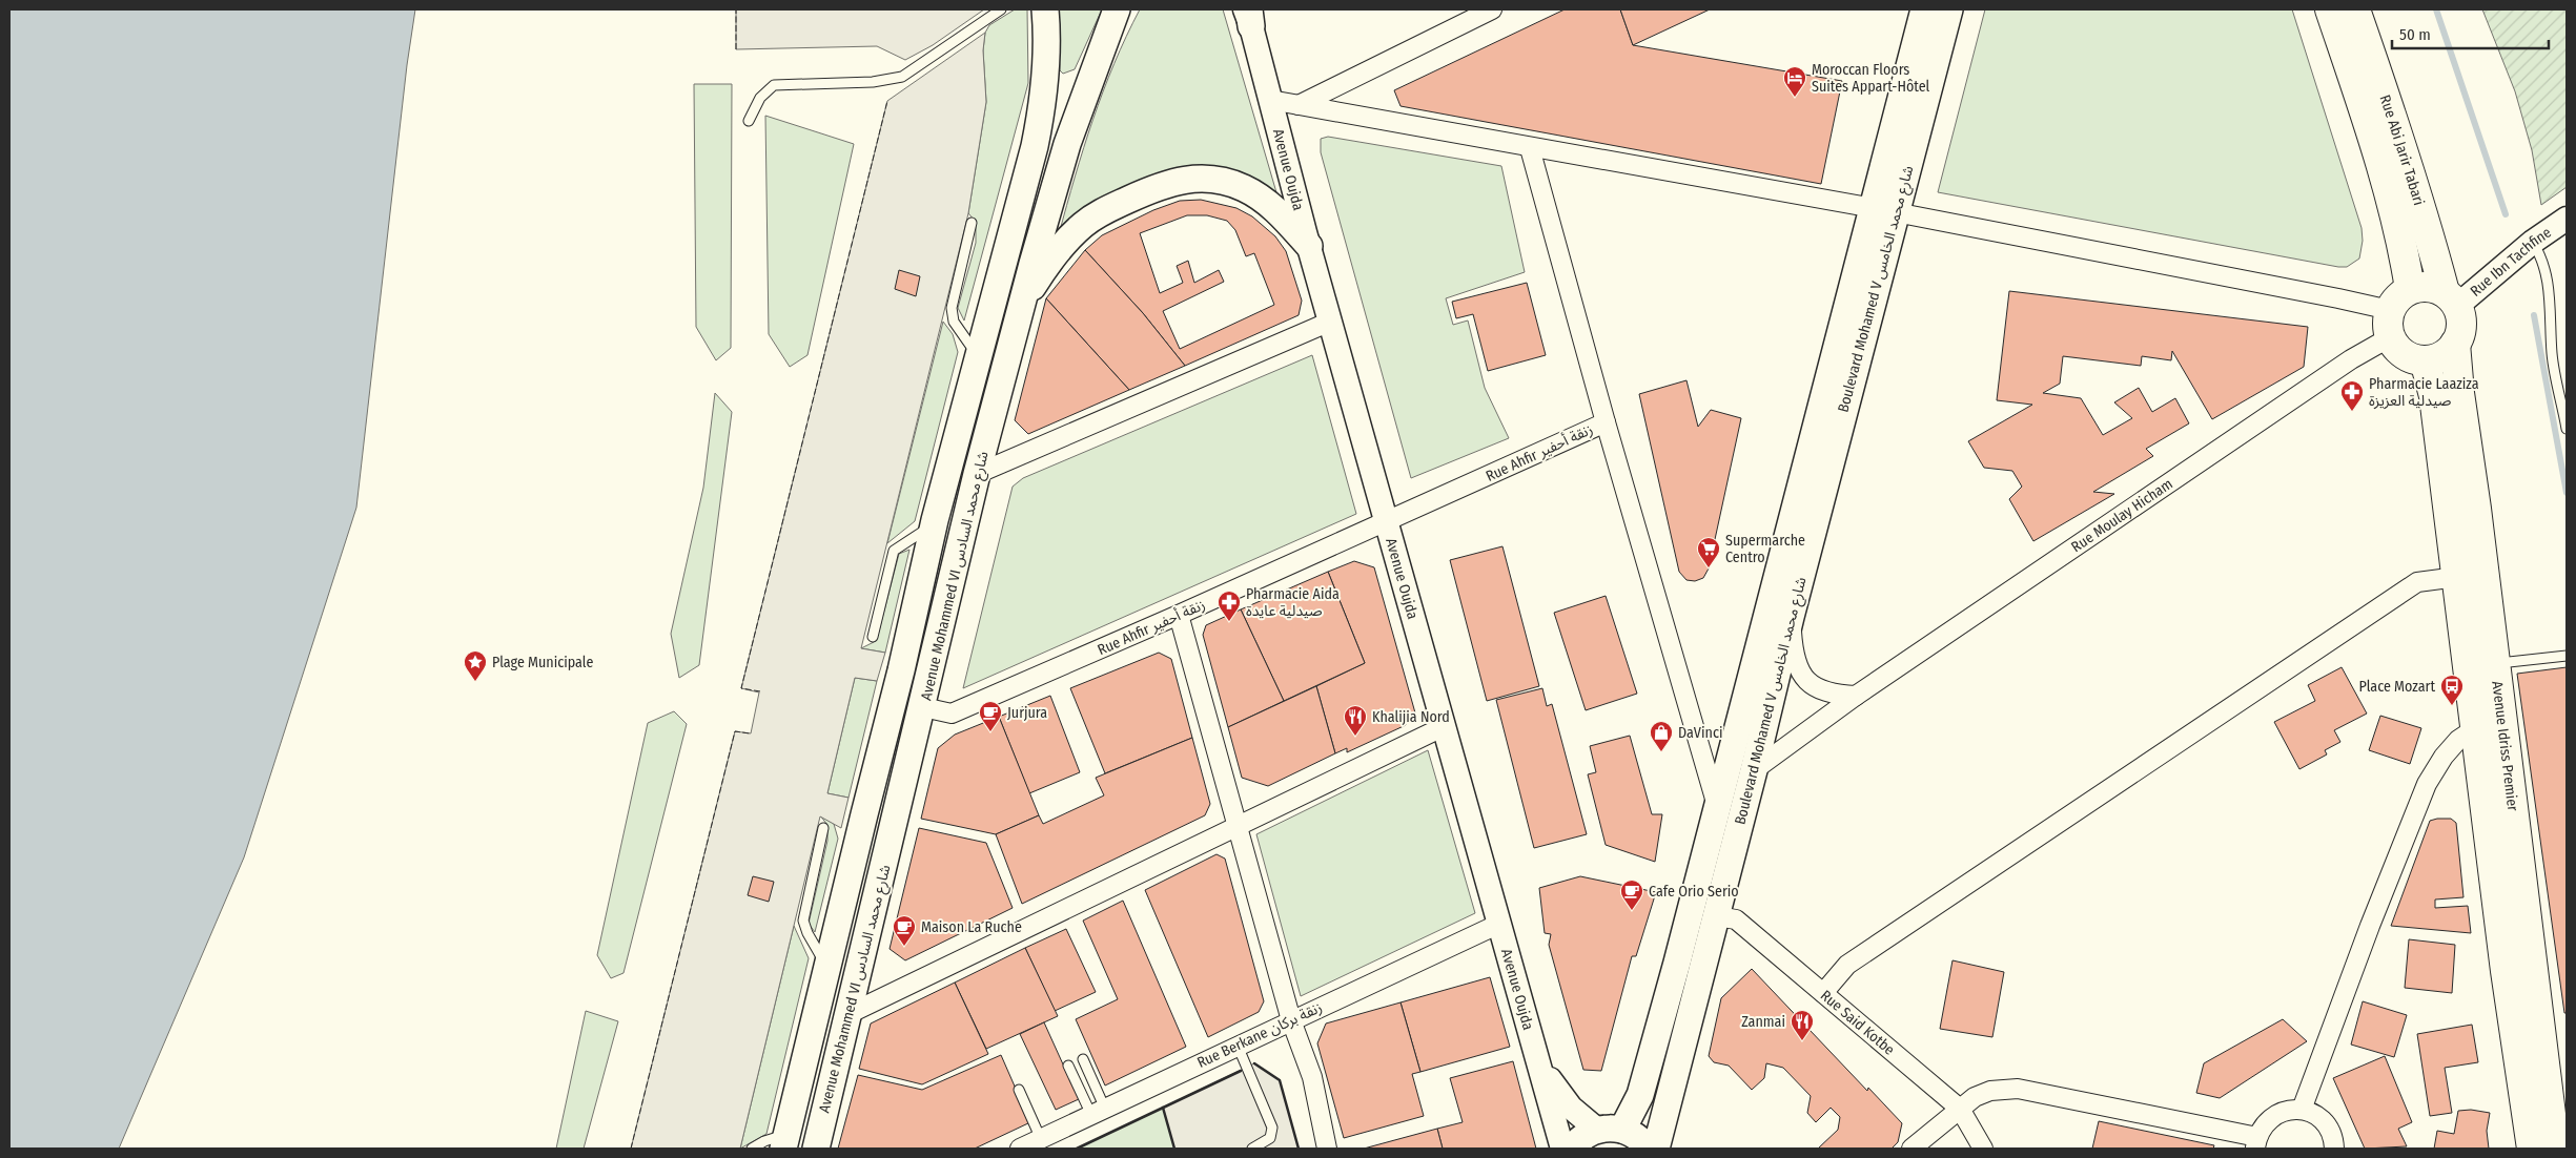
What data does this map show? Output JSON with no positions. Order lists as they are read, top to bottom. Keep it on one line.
{"streets":{"main road":["Rue Abi Jarir Tabari","Boulevard Mohamed V شارع محمد الخامس","Avenue Mohammed VI شارع محمد السادس","Avenue Idriss Premier"],"street":["Avenue Oujda","Rue Ibn Tachfine","Rue Ahfir زنقة أحفير","Rue Moulay Hicham","Rue Said Kotbe","Rue Berkane زنقة بركان"]},"crossings":[["Rue Abi Jarir Tabari","Rue Ibn Tachfine"],["Rue Abi Jarir Tabari","Rue Moulay Hicham"],["Rue Abi Jarir Tabari","Avenue Idriss Premier"],["Avenue Oujda","Rue Ahfir زنقة أحفير"],["Avenue Oujda","Rue Berkane زنقة بركان"],["Rue Ibn Tachfine","Rue Moulay Hicham"],["Rue Ibn Tachfine","Avenue Idriss Premier"],["Boulevard Mohamed V شارع محمد الخامس","Rue Moulay Hicham"],["Boulevard Mohamed V شارع محمد الخامس","Rue Said Kotbe"],["Rue Ahfir زنقة أحفير","Avenue Mohammed VI شارع محمد السادس"],["Rue Moulay Hicham","Avenue Idriss Premier"]],"places":{"hotel":["Moroccan Floors Suites Appart-Hôtel"],"pharmacy":["Pharmacie Laaziza صيدلية العزيزة","Pharmacie Aida صيدلية عايدة"],"supermarket":["Supermarche Centro"],"place":["Plage Municipale"],"bus stop":["Place Mozart"],"cafe":["Jurjura","Cafe Orio Serio","Maison La Ruche"],"restaurant":["Khalijia Nord","Zanmai"],"shop":["DaVinci"]},"scale_bar":"50 m"}
